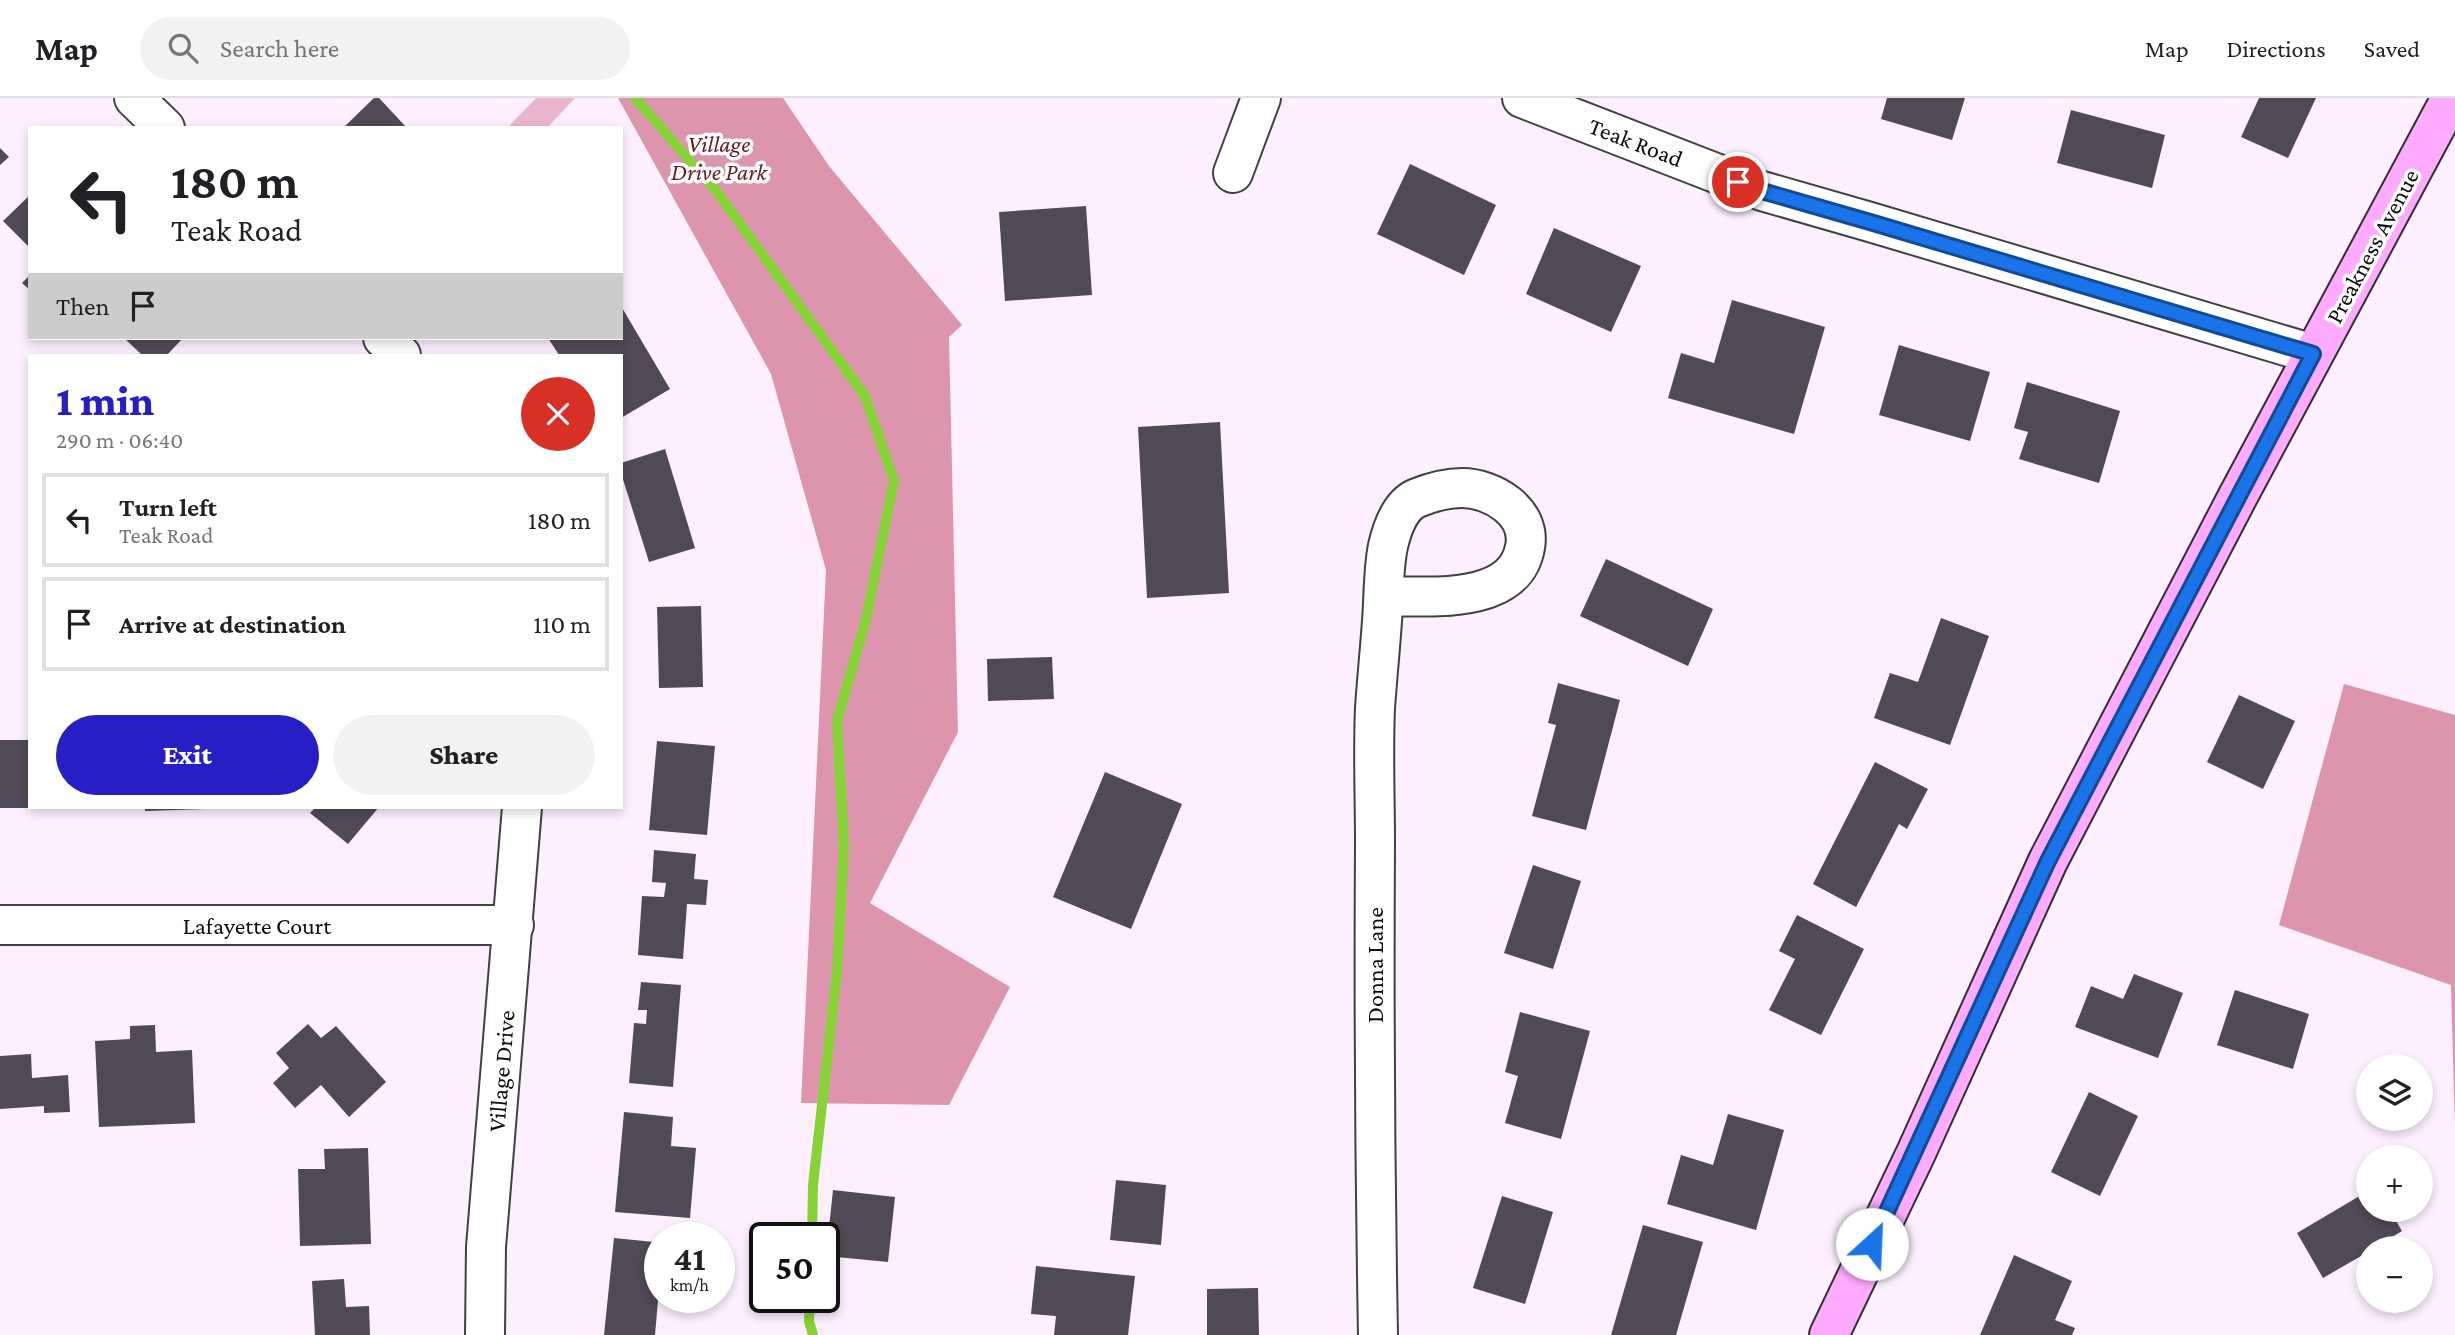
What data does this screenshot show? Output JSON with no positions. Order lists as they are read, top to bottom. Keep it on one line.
{"streets":{"main road":["Preakness Avenue"],"street":["Teak Road","Lafayette Court","Donna Lane","Village Drive"]},"crossings":[["Teak Road","Preakness Avenue"],["Lafayette Court","Village Drive"]],"parks":["Village Drive Park"],"page":{"header":"Map","search":"Search here","nav":["Map","Directions","Saved"],"turn":["180 m","Teak Road"],"then":"Then","heading":["1 min","290 m · 06:40"],"list":[{"name":"Turn left","note":"Teak Road","value":"180 m"},{"name":"Arrive at destination","value":"110 m"}],"buttons":["Exit","Share"],"map_buttons":["+","−"],"speed":"41 km/h","limit":"50"}}
